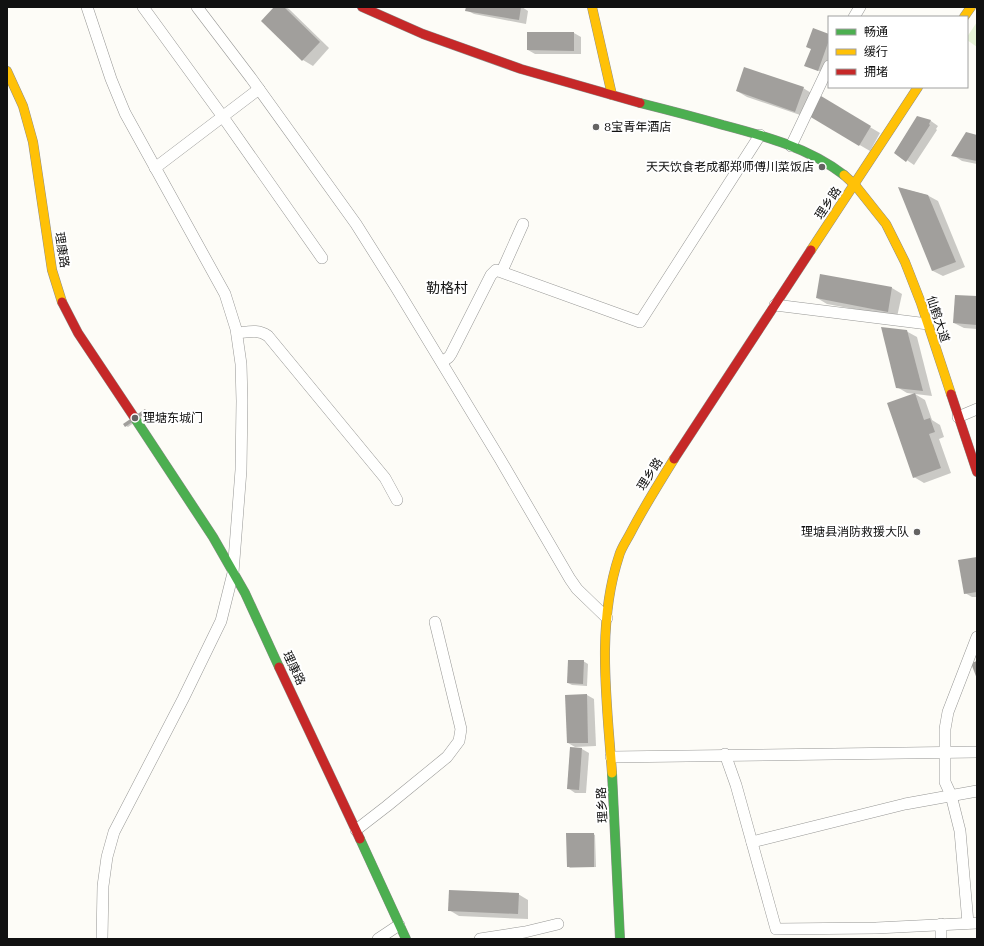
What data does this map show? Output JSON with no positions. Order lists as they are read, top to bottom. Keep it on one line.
{"streets":{"main road":["理乡路","理康路","仙鹤大道"]},"crossings":[["理乡路","仙鹤大道"]],"districts":["勒格村"],"places":["8宝青年酒店","天天饮食老成都郑师傅川菜饭店","理塘东城门","理塘县消防救援大队"],"legend":["畅通","缓行","拥堵"]}
